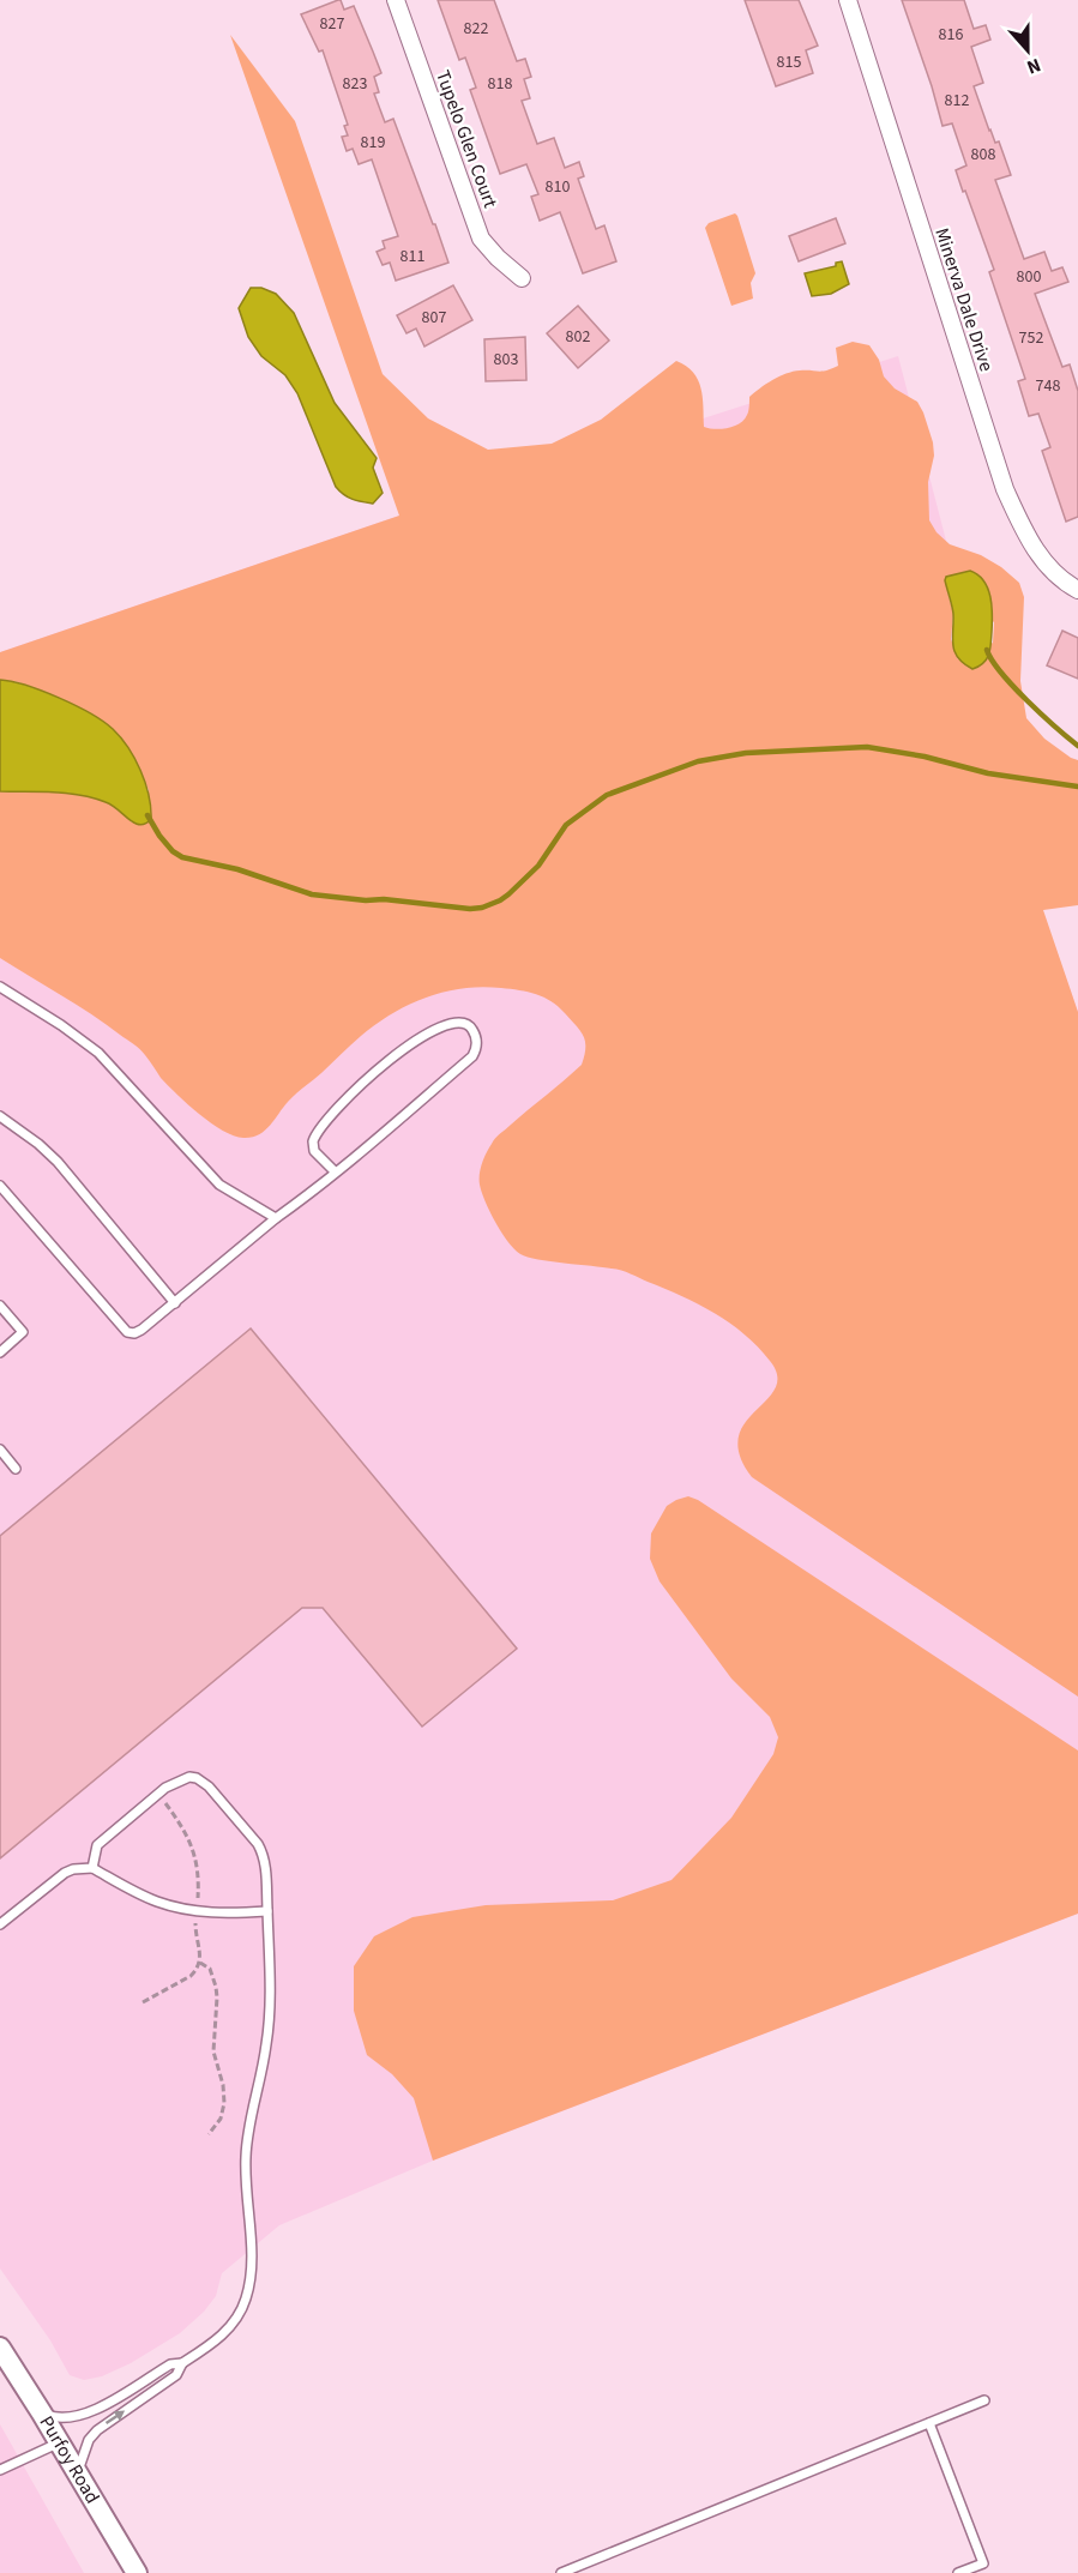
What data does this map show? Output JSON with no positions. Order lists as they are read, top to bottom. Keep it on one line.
{"streets":{"street":["Tupelo Glen Court","Minerva Dale Drive","Purfoy Road"]},"house_numbers":["827","822","816","815","823","818","812","819","808","810","811","800","807","802","752","803","748"],"north":"bottom"}
